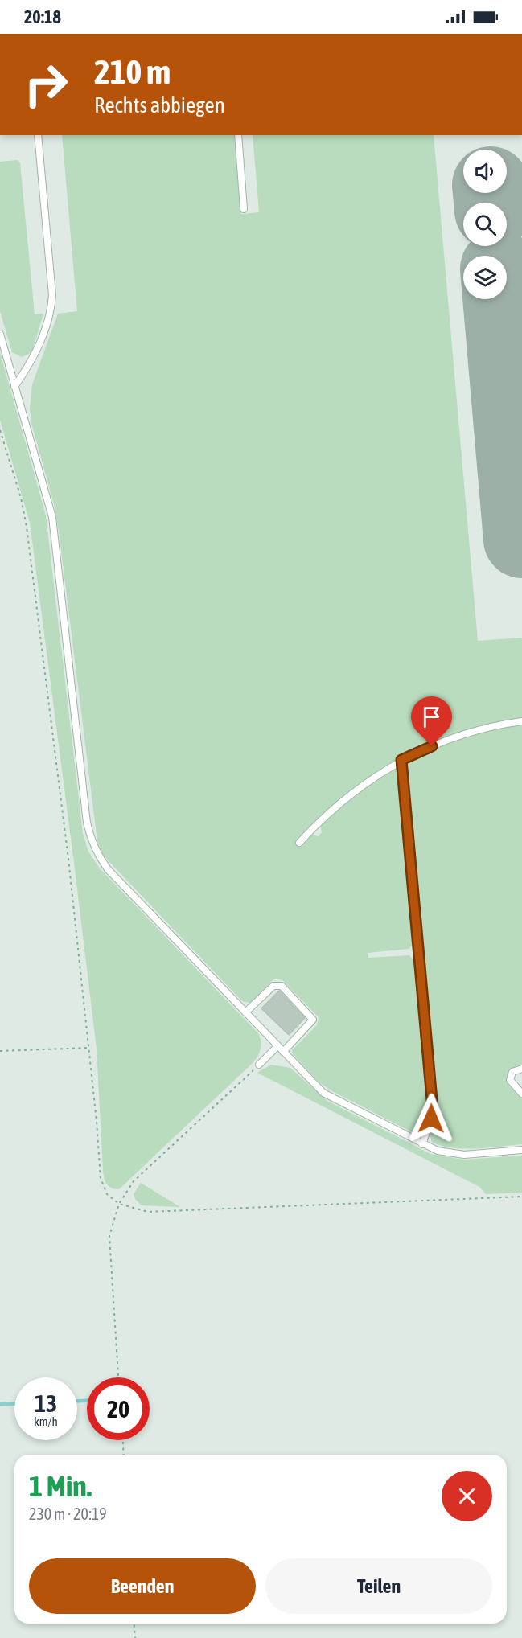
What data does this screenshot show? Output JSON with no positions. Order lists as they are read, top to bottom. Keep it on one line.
{"page":{"status":"20:18","turn":["210 m","Rechts abbiegen"],"speed":"13 km/h","limit":"20","heading":["1 Min.","230 m · 20:19"],"buttons":["Beenden","Teilen"]}}
